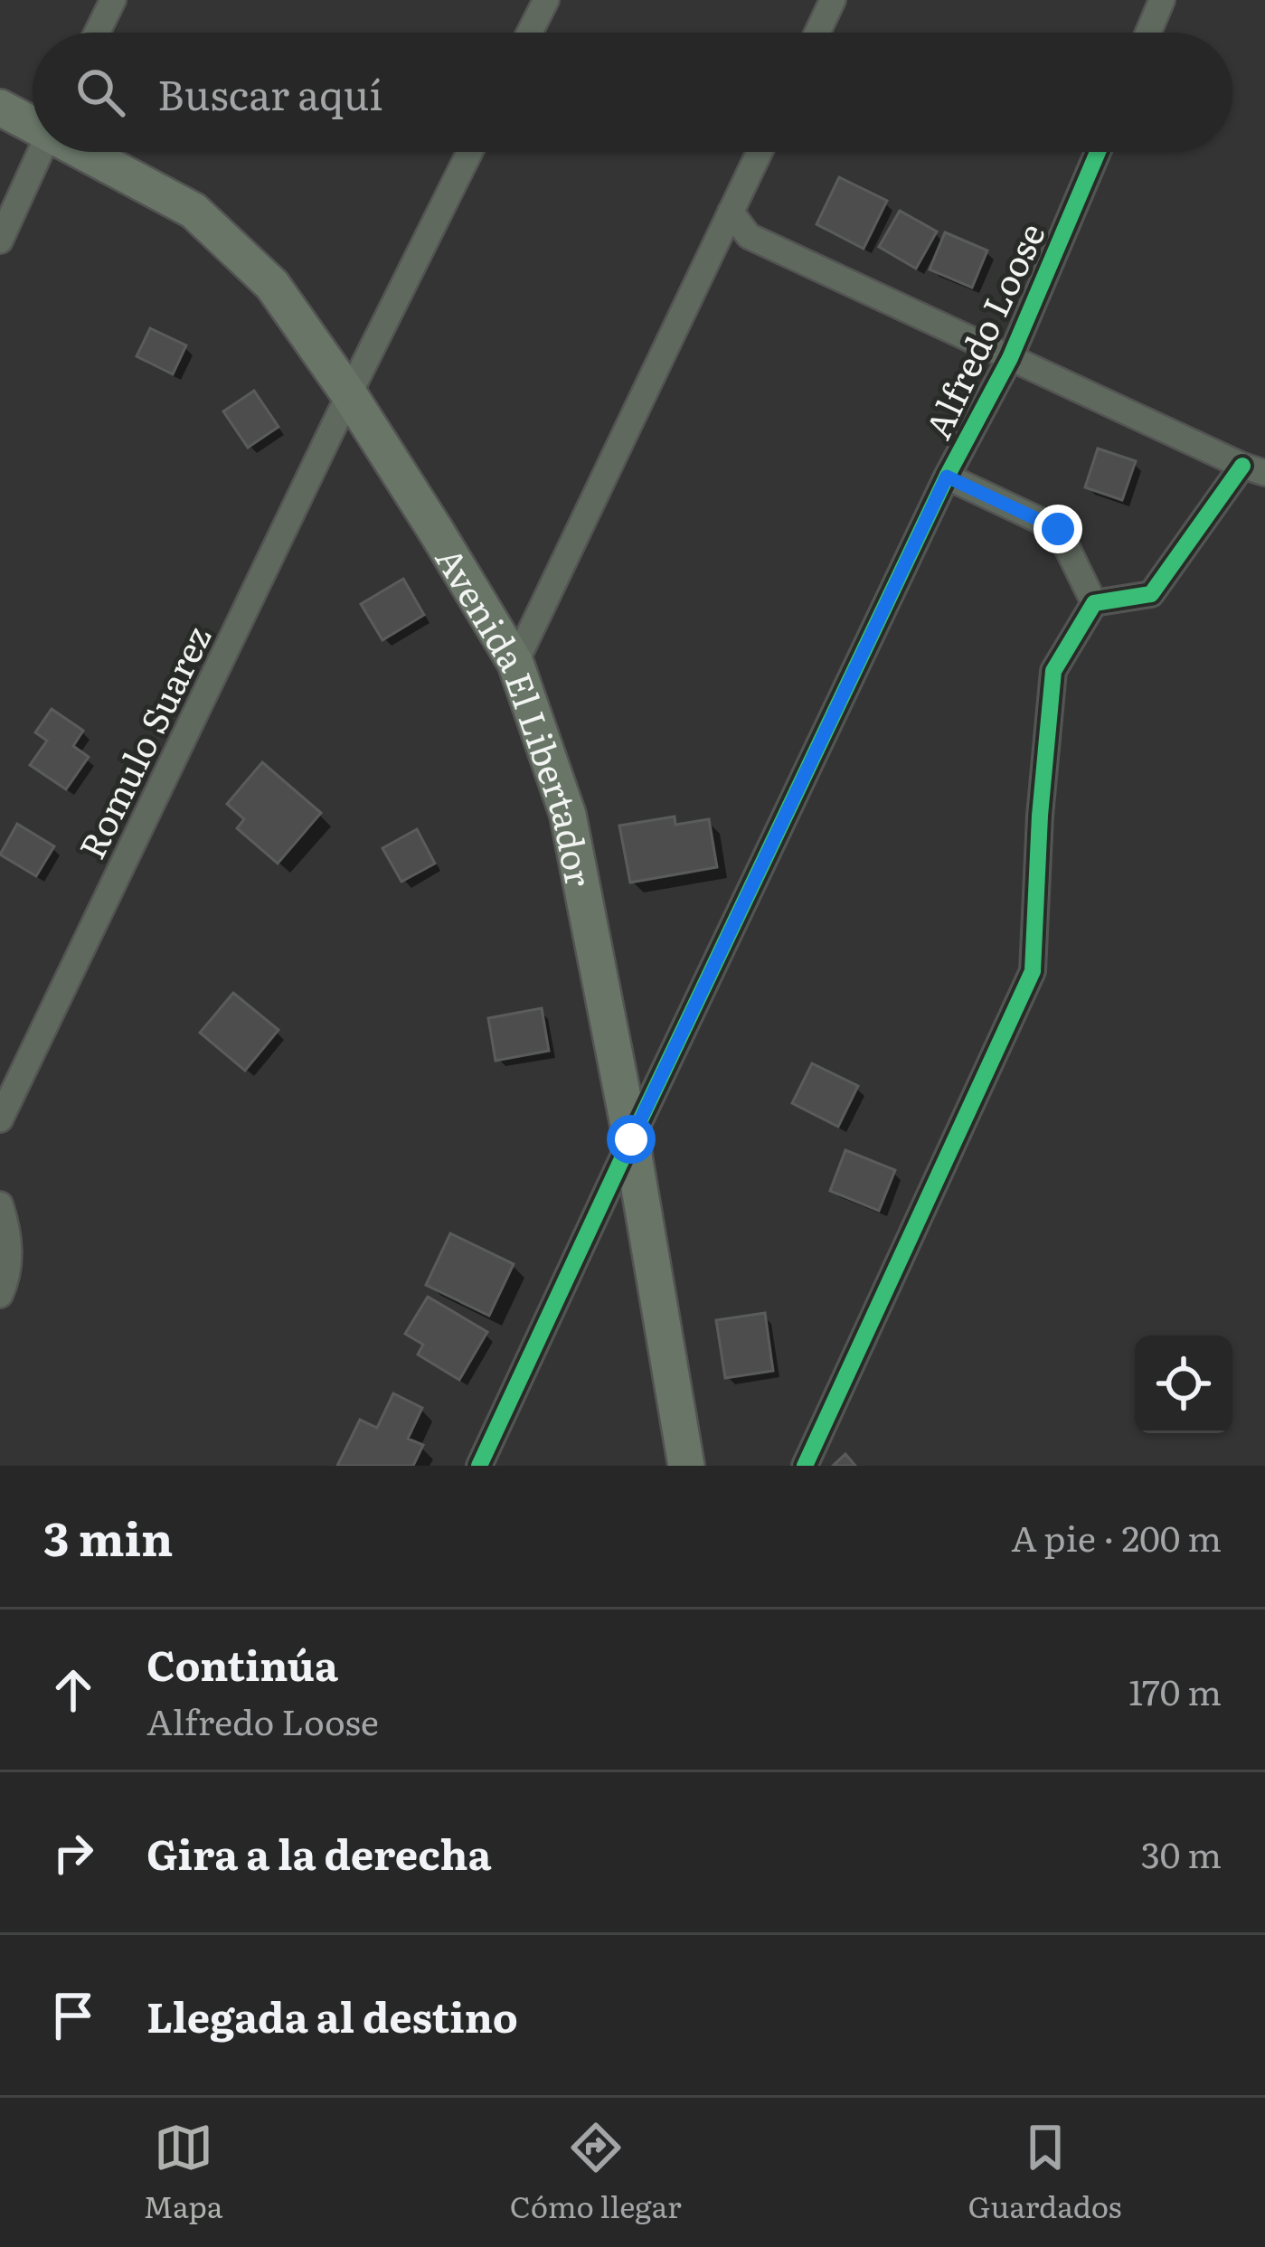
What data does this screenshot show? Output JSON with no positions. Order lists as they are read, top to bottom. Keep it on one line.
{"streets":{"main road":["Avenida El Libertador"],"street":["Alfredo Loose","Romulo Suarez"]},"crossings":[["Alfredo Loose","Avenida El Libertador"],["Avenida El Libertador","Romulo Suarez"]],"page":{"search":"Buscar aquí","heading":["3 min","A pie · 200 m"],"list":[["Continúa","Alfredo Loose","170 m"],["Gira a la derecha","30 m"],"Llegada al destino"],"nav":["Mapa","Cómo llegar","Guardados"]}}
